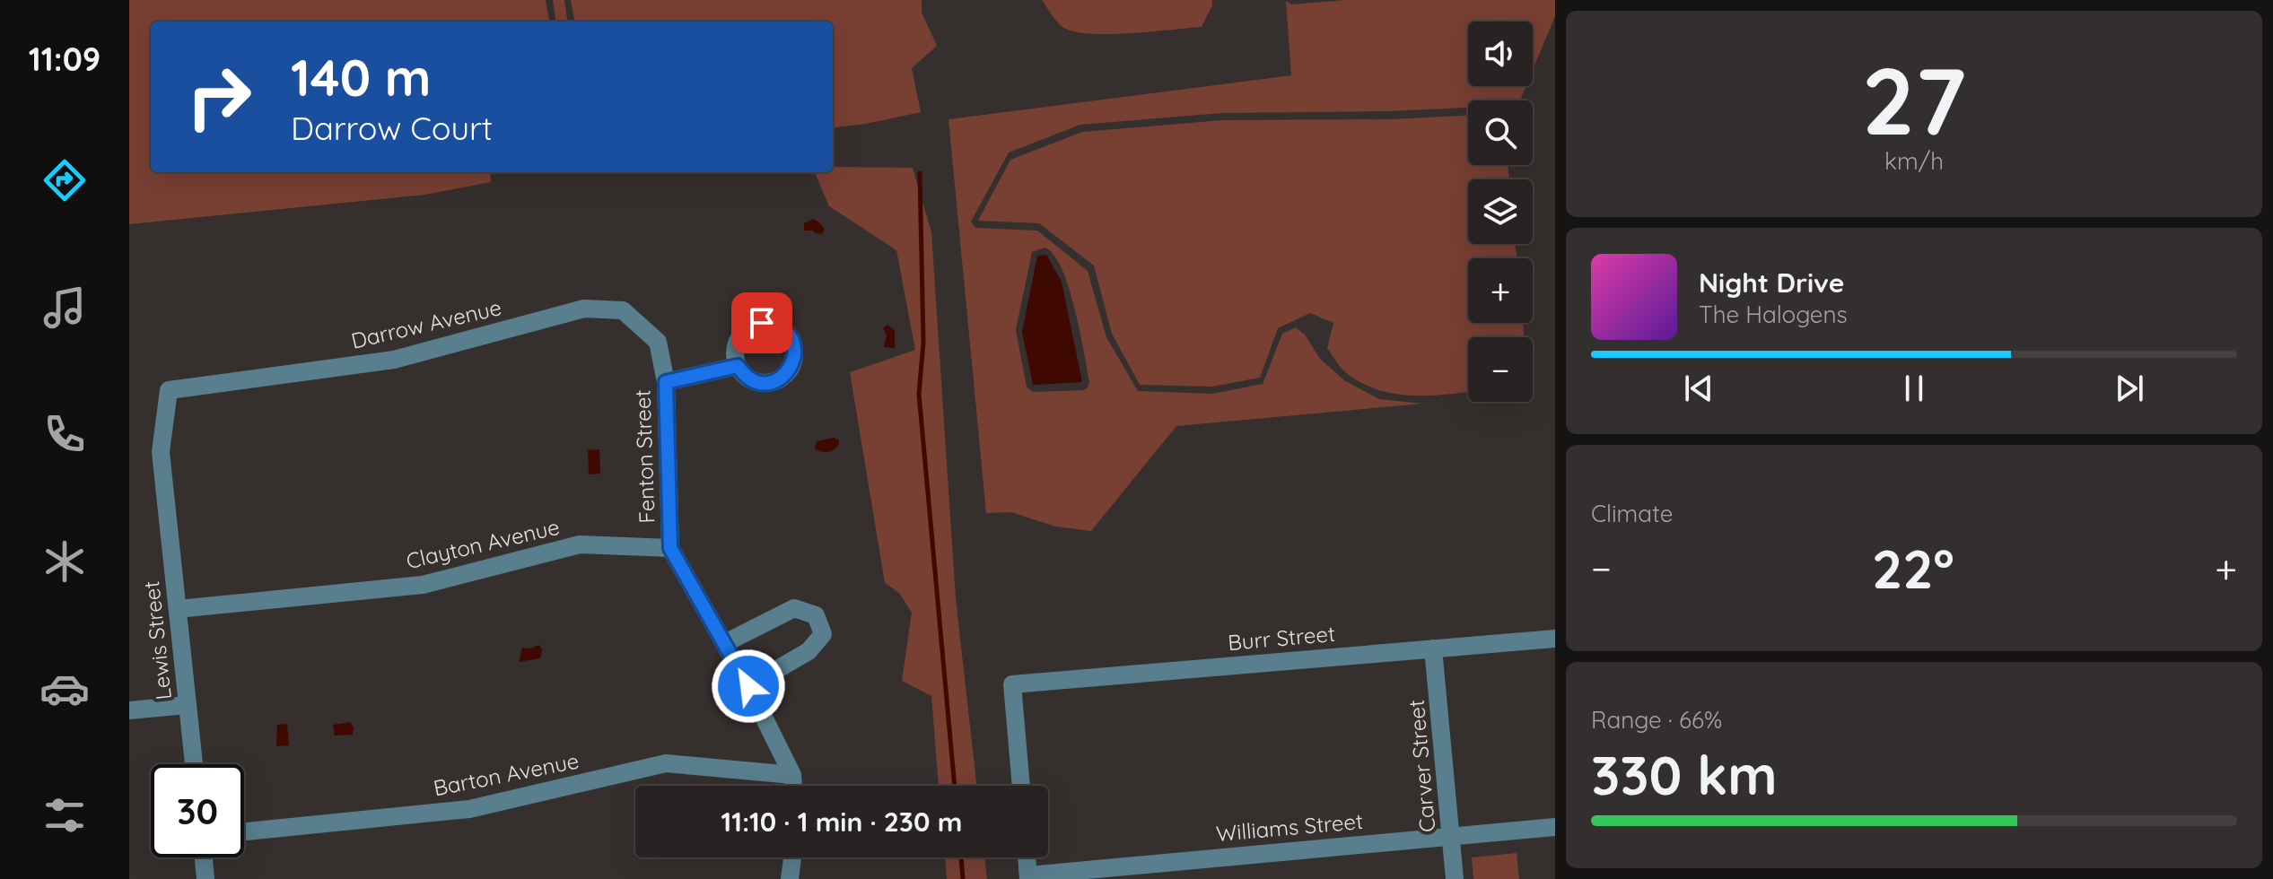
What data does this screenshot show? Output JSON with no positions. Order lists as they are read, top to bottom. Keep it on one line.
{"streets":{"street":["Darrow Avenue","Fenton Street","Clayton Avenue","Burr Street","Lewis Street","Carver Street","Barton Avenue","Williams Street"]},"crossings":[["Darrow Avenue","Fenton Street"],["Darrow Avenue","Lewis Street"],["Fenton Street","Clayton Avenue"],["Fenton Street","Barton Avenue"],["Clayton Avenue","Lewis Street"],["Burr Street","Carver Street"],["Carver Street","Williams Street"]],"page":{"tabs":"11:09","tile":[["27","km/h"],"Climate",["Range · 66%","330 km"]],"map_buttons":["+","−"],"turn":["140 m","Darrow Court"],"song":["Night Drive","The Halogens"],"heat":["−","22°","+"],"limit":"30","trip":"11:10 · 1 min · 230 m"}}
